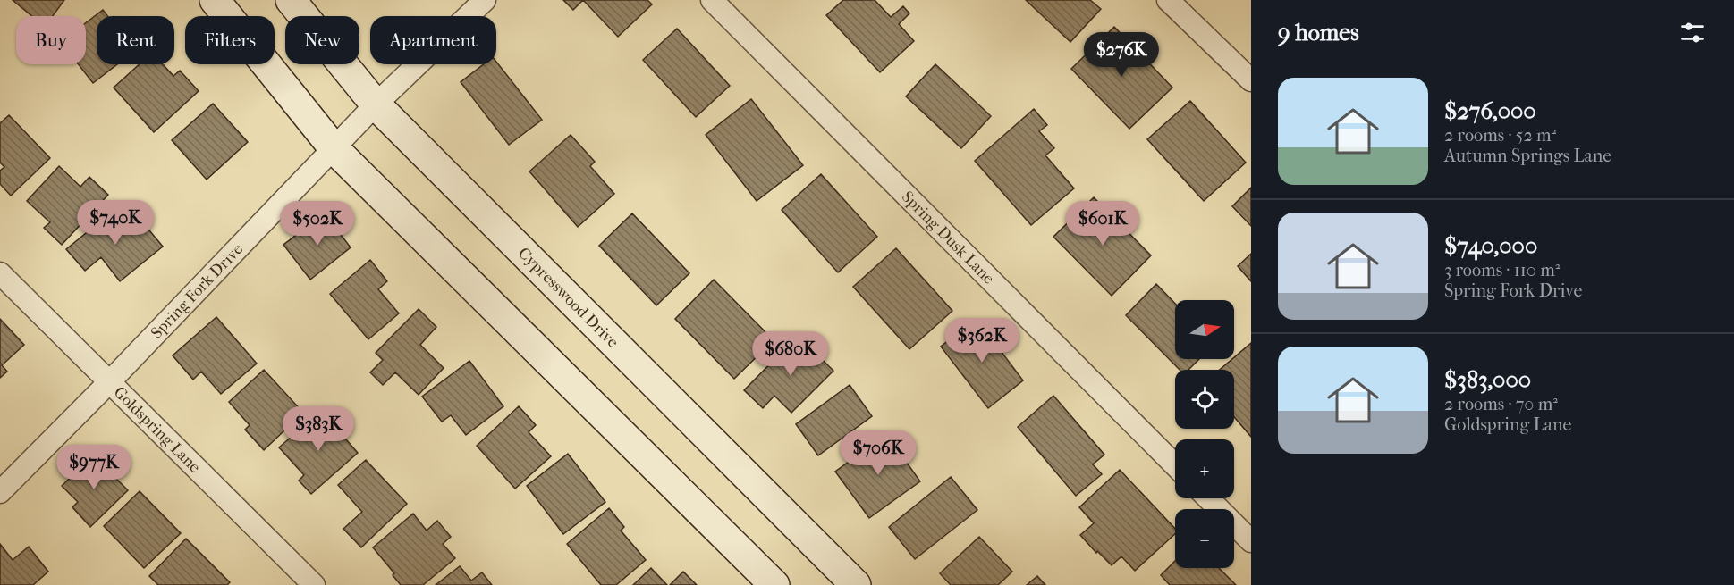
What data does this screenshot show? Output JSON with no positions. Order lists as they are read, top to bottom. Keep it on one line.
{"streets":{"main road":["Cypresswood Drive"],"street":["Spring Dusk Lane","Spring Fork Drive","Goldspring Lane"]},"crossings":[["Spring Fork Drive","Cypresswood Drive"],["Spring Fork Drive","Goldspring Lane"]],"north":"right","page":{"heading":"9 homes","chip":["Buy","Rent","Filters","New","Apartment"],"price":["$276K","$740K","$502K","$601K","$362K","$680K","$383K","$706K","$977K"],"list":[{"name":"$276,000","note":"2 rooms · 52 m² · Autumn Springs Lane"},{"name":"$740,000","note":"3 rooms · 110 m² · Spring Fork Drive"},{"name":"$383,000","note":"2 rooms · 70 m² · Goldspring Lane"}],"map_buttons":["+","−"]}}
